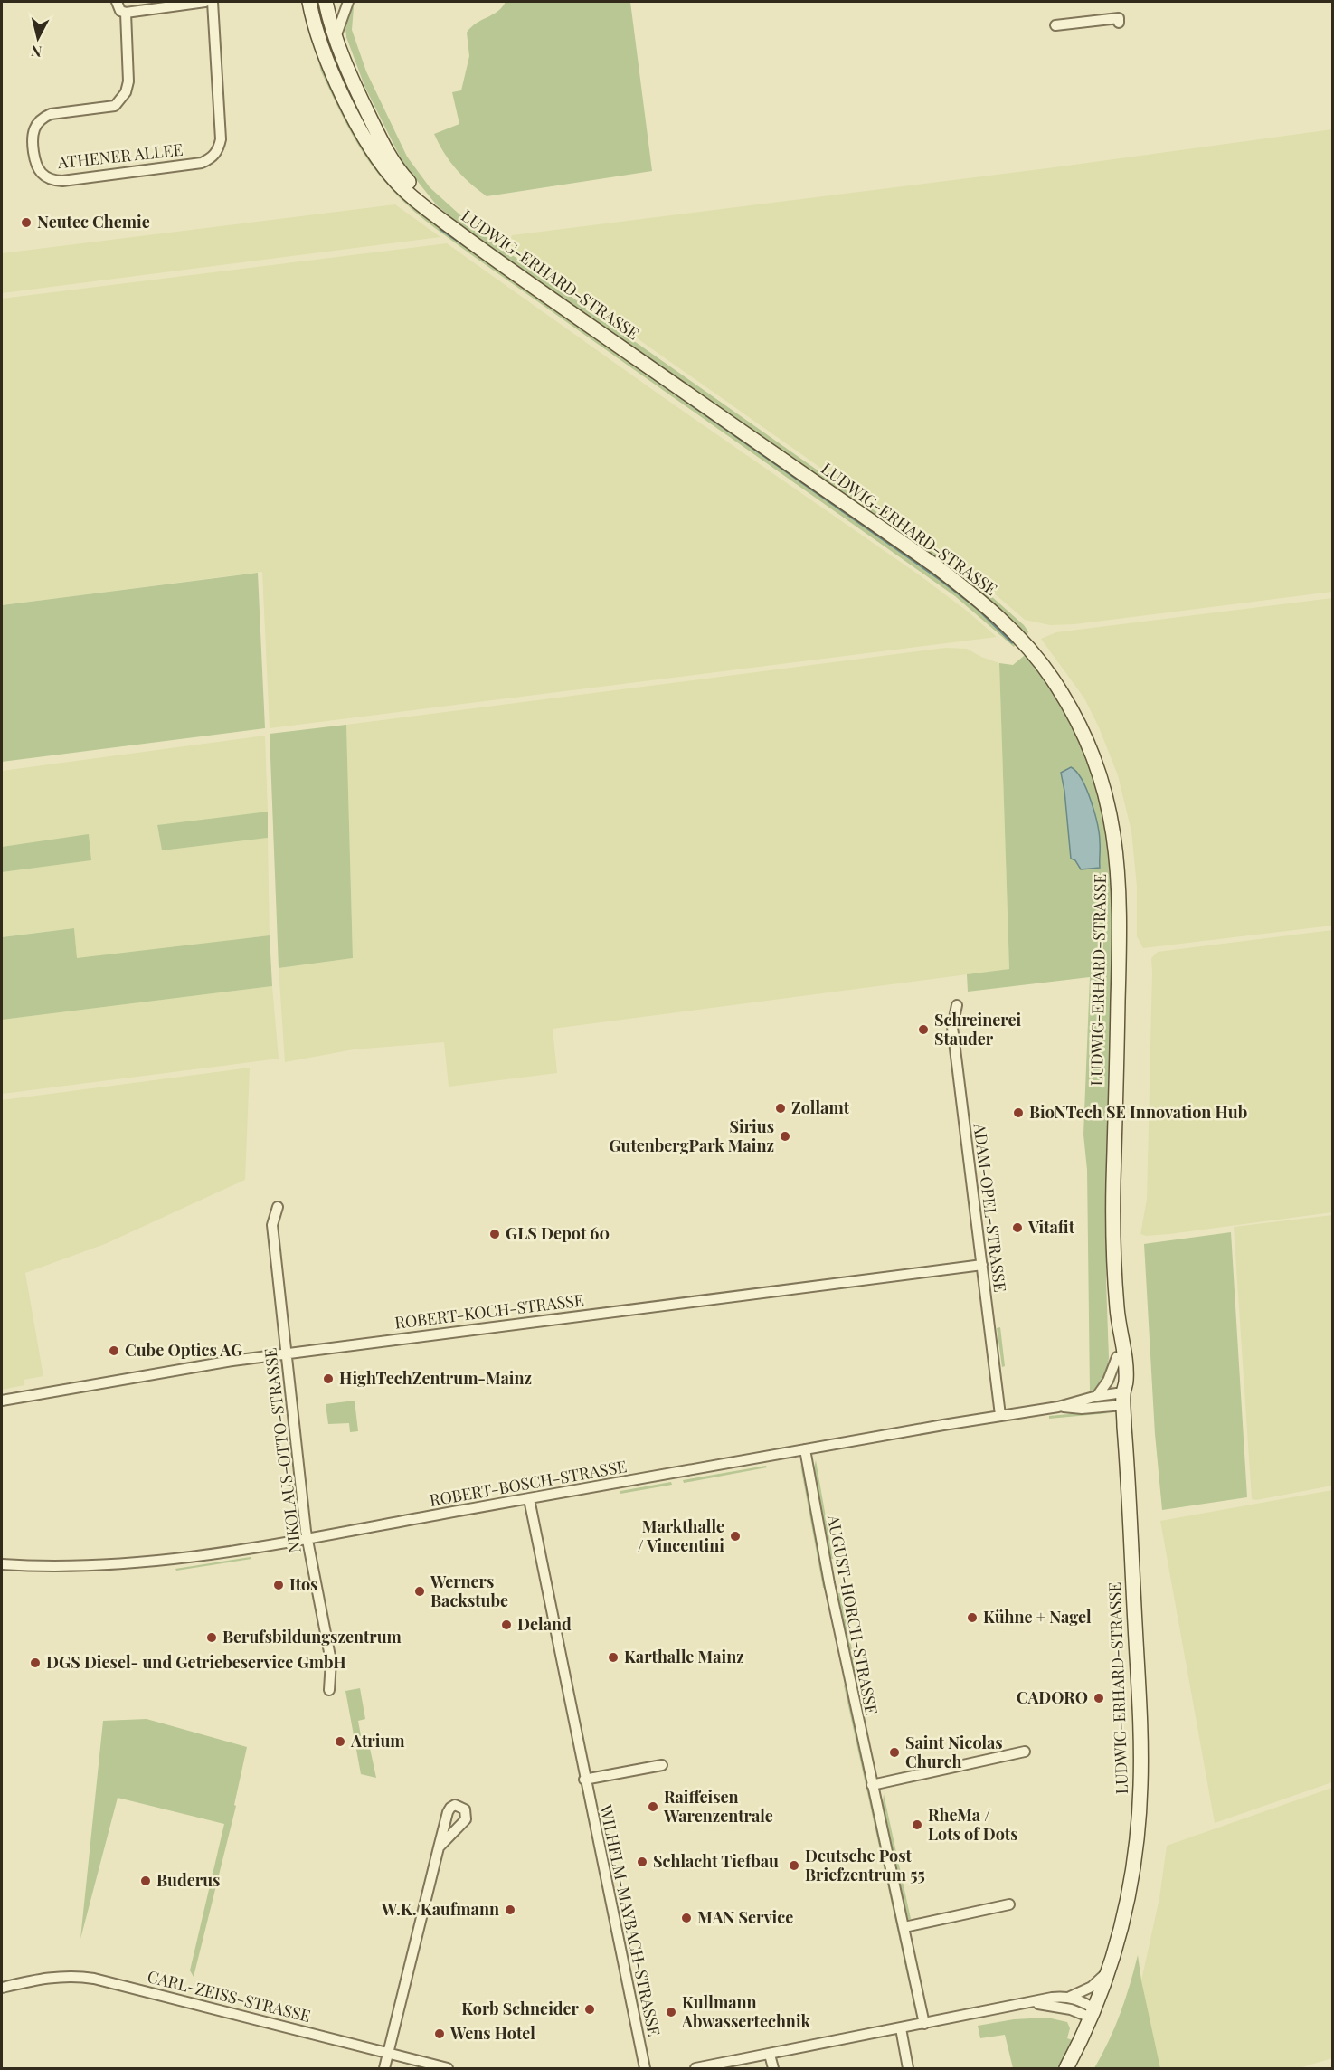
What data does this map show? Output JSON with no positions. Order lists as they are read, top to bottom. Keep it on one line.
{"streets":{"main road":["LUDWIG-ERHARD-STRASSE"],"street":["ATHENER ALLEE","ADAM-OPEL-STRASSE","ROBERT-KOCH-STRASSE","NIKOLAUS-OTTO-STRASSE","ROBERT-BOSCH-STRASSE","AUGUST-HORCH-STRASSE","WILHELM-MAYBACH-STRASSE","CARL-ZEISS-STRASSE"]},"crossings":[["LUDWIG-ERHARD-STRASSE","ROBERT-BOSCH-STRASSE"],["ADAM-OPEL-STRASSE","ROBERT-KOCH-STRASSE"],["ADAM-OPEL-STRASSE","ROBERT-BOSCH-STRASSE"],["ROBERT-KOCH-STRASSE","NIKOLAUS-OTTO-STRASSE"],["NIKOLAUS-OTTO-STRASSE","ROBERT-BOSCH-STRASSE"],["ROBERT-BOSCH-STRASSE","AUGUST-HORCH-STRASSE"],["ROBERT-BOSCH-STRASSE","WILHELM-MAYBACH-STRASSE"]],"places":["Neutec Chemie","Schreinerei Stauder","Zollamt","BioNTech SE Innovation Hub","Sirius GutenbergPark Mainz","Vitafit","GLS Depot 60","Cube Optics AG","HighTechZentrum-Mainz","Markthalle / Vincentini","Itos","Werners Backstube","Kühne + Nagel","Deland","Berufsbildungszentrum","Karthalle Mainz","DGS Diesel- und Getriebeservice GmbH","CADORO","Atrium","Saint Nicolas Church","Raiffeisen Warenzentrale","RheMa / Lots of Dots","Schlacht Tiefbau","Deutsche Post Briefzentrum 55","Buderus","W.K. Kaufmann","MAN Service","Korb Schneider","Kullmann Abwassertechnik","Wens Hotel"],"north":"bottom"}
